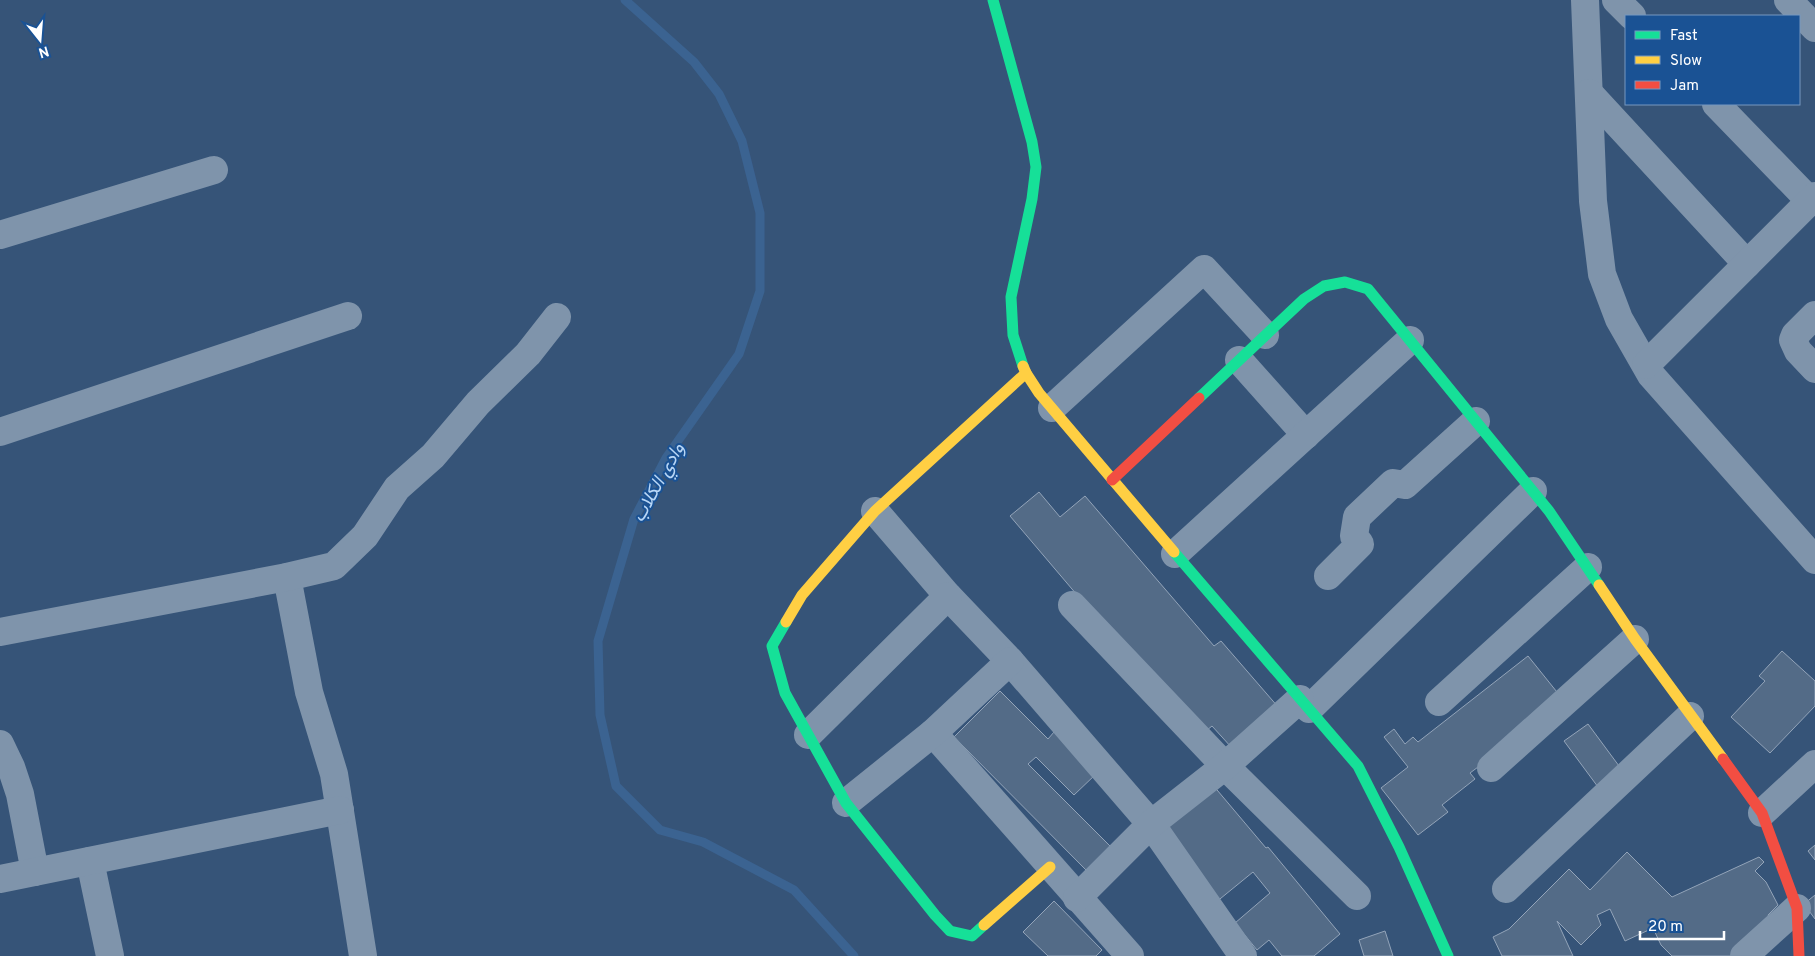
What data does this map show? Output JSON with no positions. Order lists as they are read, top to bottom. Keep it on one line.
{"water":["وادي الكلاب"],"legend":["Fast","Slow","Jam"],"scale_bar":"20 m","north":"bottom"}
